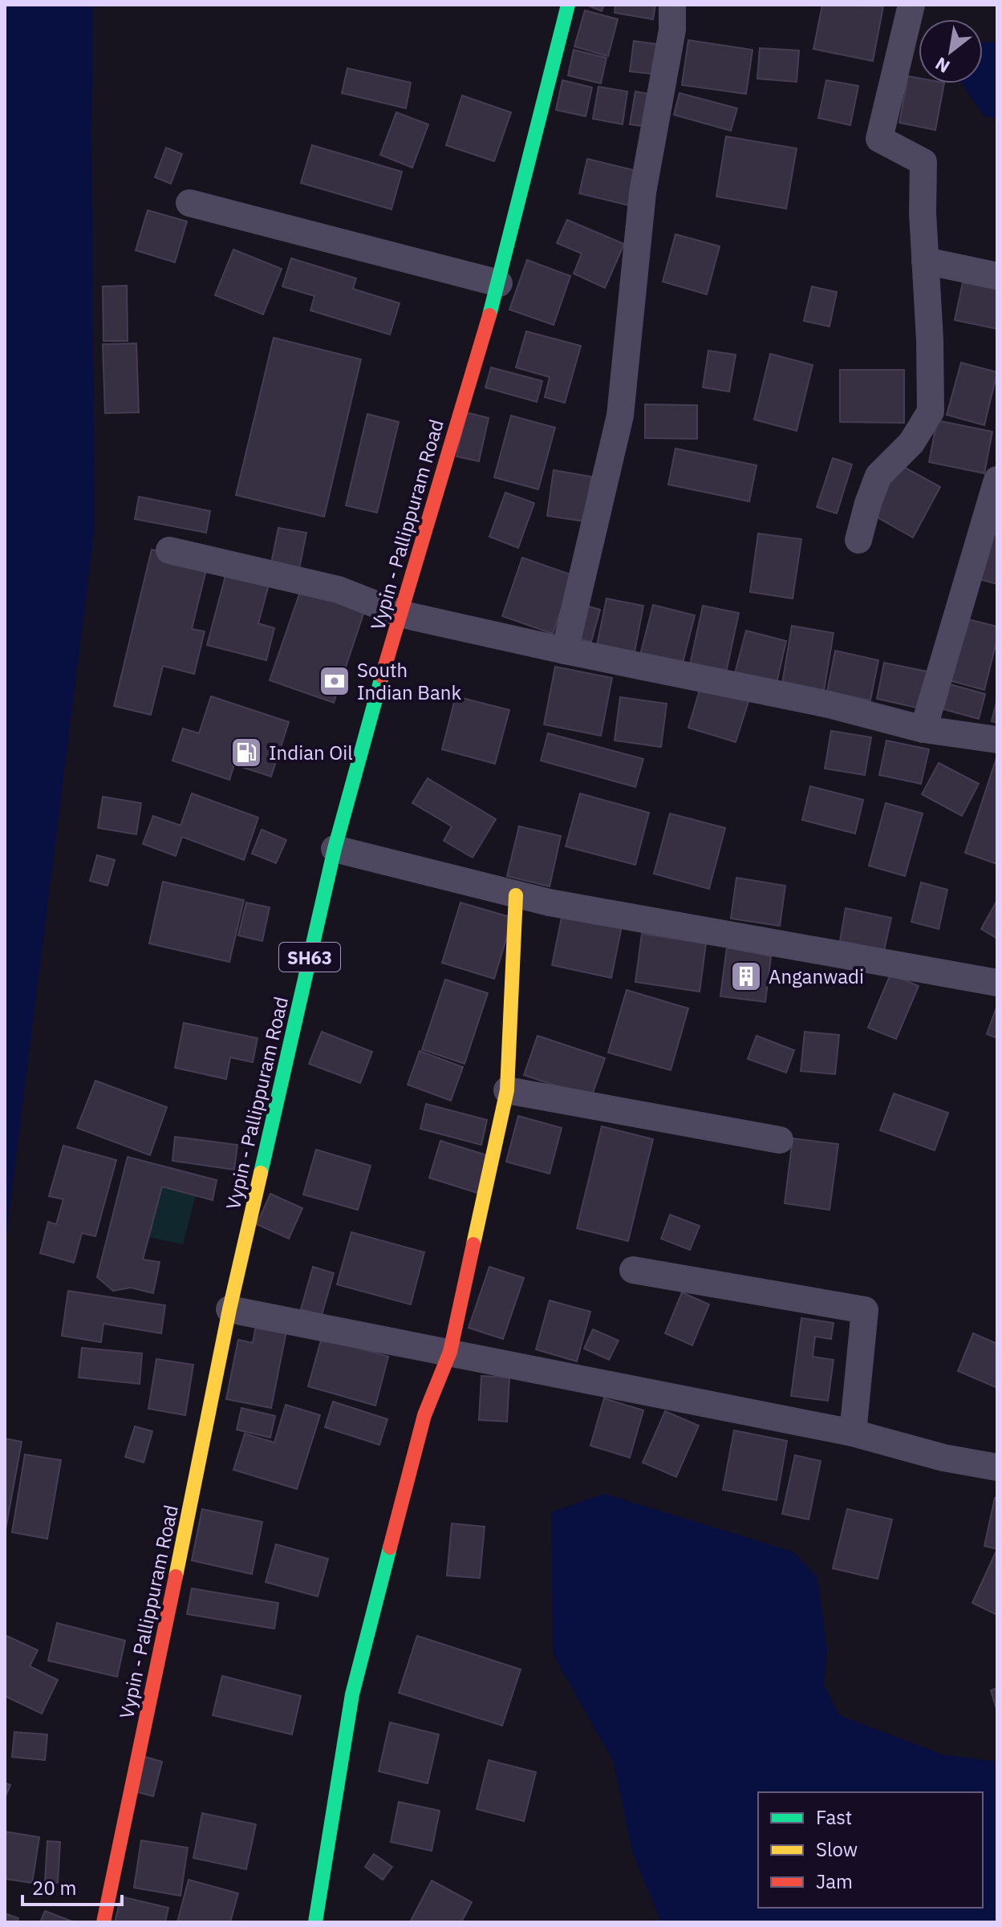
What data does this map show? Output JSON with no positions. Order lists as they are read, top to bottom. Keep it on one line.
{"streets":{"main road":["Vypin - Pallippuram Road","SH63"]},"places":{"bank":["South Indian Bank"],"fuel station":["Indian Oil"],"building":["Anganwadi"]},"legend":["Fast","Slow","Jam"],"scale_bar":"20 m","north":"bottom left"}
